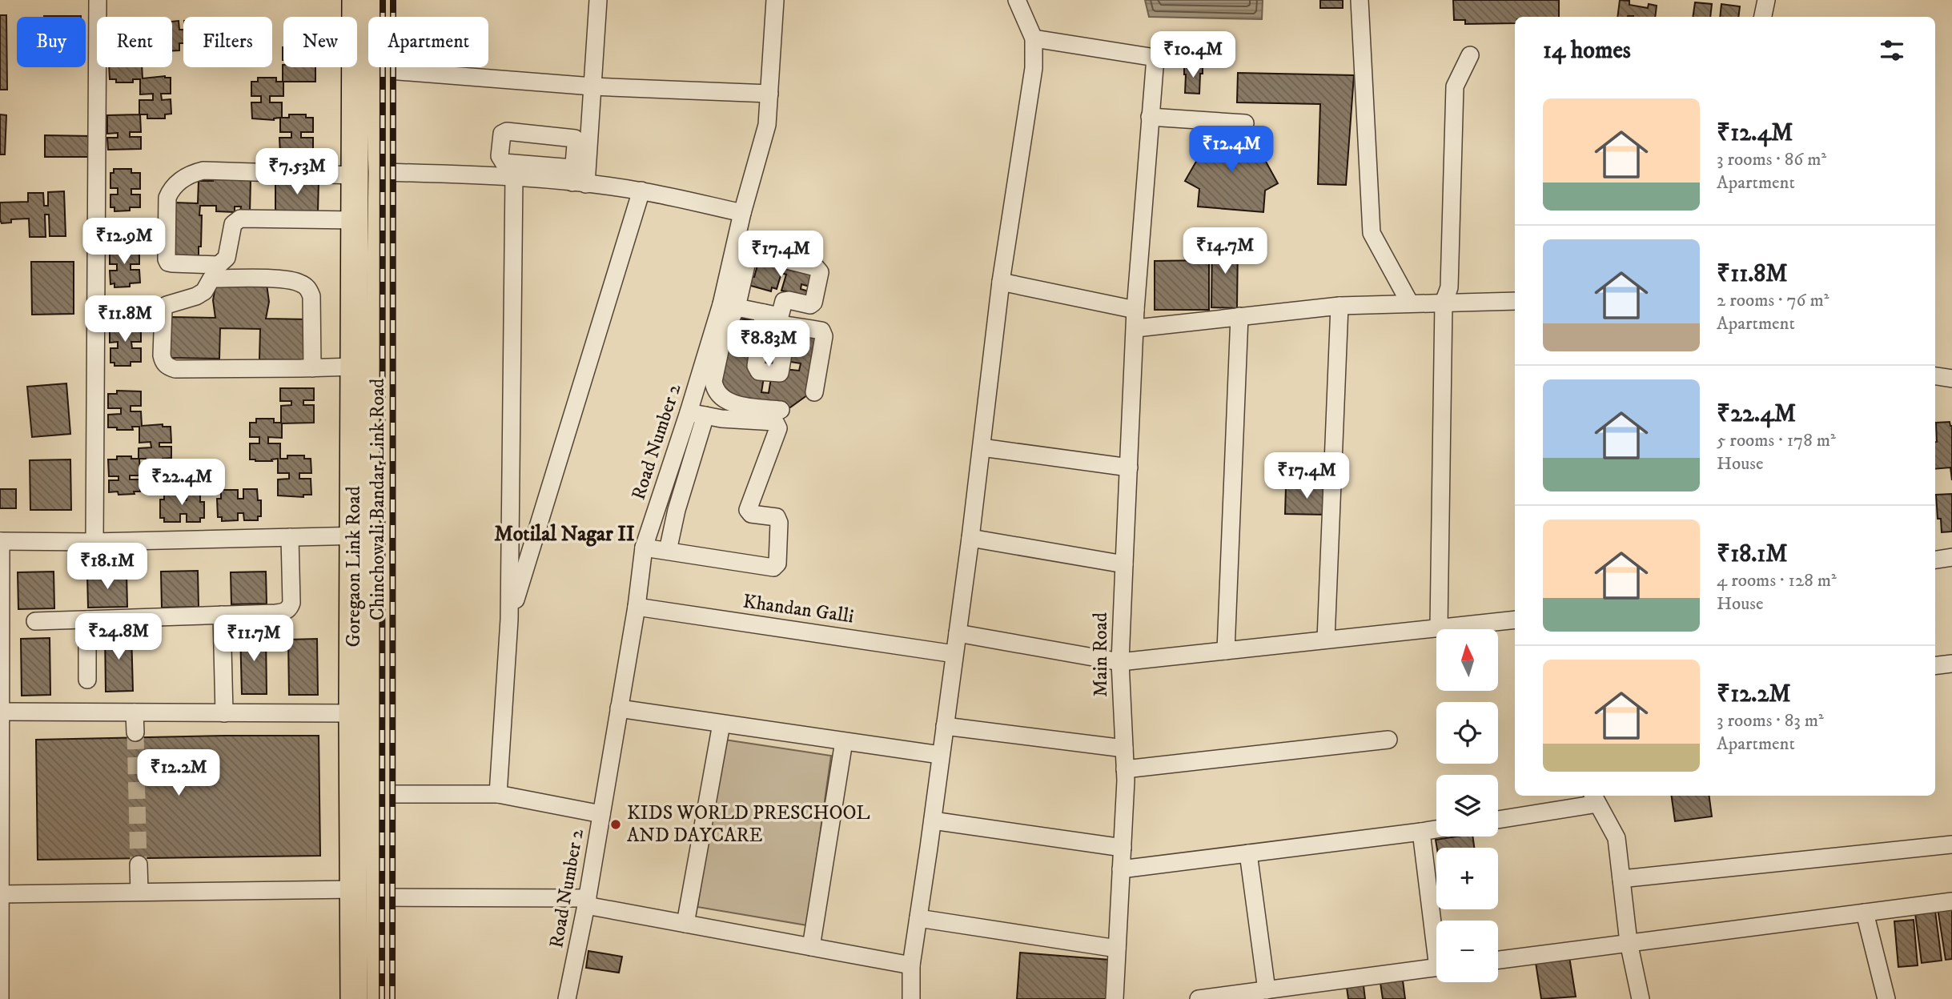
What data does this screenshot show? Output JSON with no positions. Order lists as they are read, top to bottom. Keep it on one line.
{"streets":{"main road":["Chinchowali Bandar Link Road","Goregaon Link Road"],"street":["Road Number 2","Khandan Galli","Main Road"]},"crossings":[["Road Number 2","Khandan Galli"],["Chinchowali Bandar Link Road","Goregaon Link Road"]],"districts":["Motilal Nagar II"],"places":["KIDS WORLD PRESCHOOL AND DAYCARE"],"north":"top","page":{"chip":["Buy","Rent","Filters","New","Apartment"],"heading":"14 homes","price":["₹10.4M","₹12.4M","₹7.53M","₹12.9M","₹14.7M","₹17.4M","₹11.8M","₹8.83M","₹17.4M","₹22.4M","₹18.1M","₹24.8M","₹11.7M","₹12.2M"],"list":[{"name":"₹12.4M","note":"3 rooms · 86 m² · Apartment"},{"name":"₹11.8M","note":"2 rooms · 76 m² · Apartment"},{"name":"₹22.4M","note":"5 rooms · 178 m² · House"},{"name":"₹18.1M","note":"4 rooms · 128 m² · House"},{"name":"₹12.2M","note":"3 rooms · 83 m² · Apartment"}],"map_buttons":["+","−"]}}
